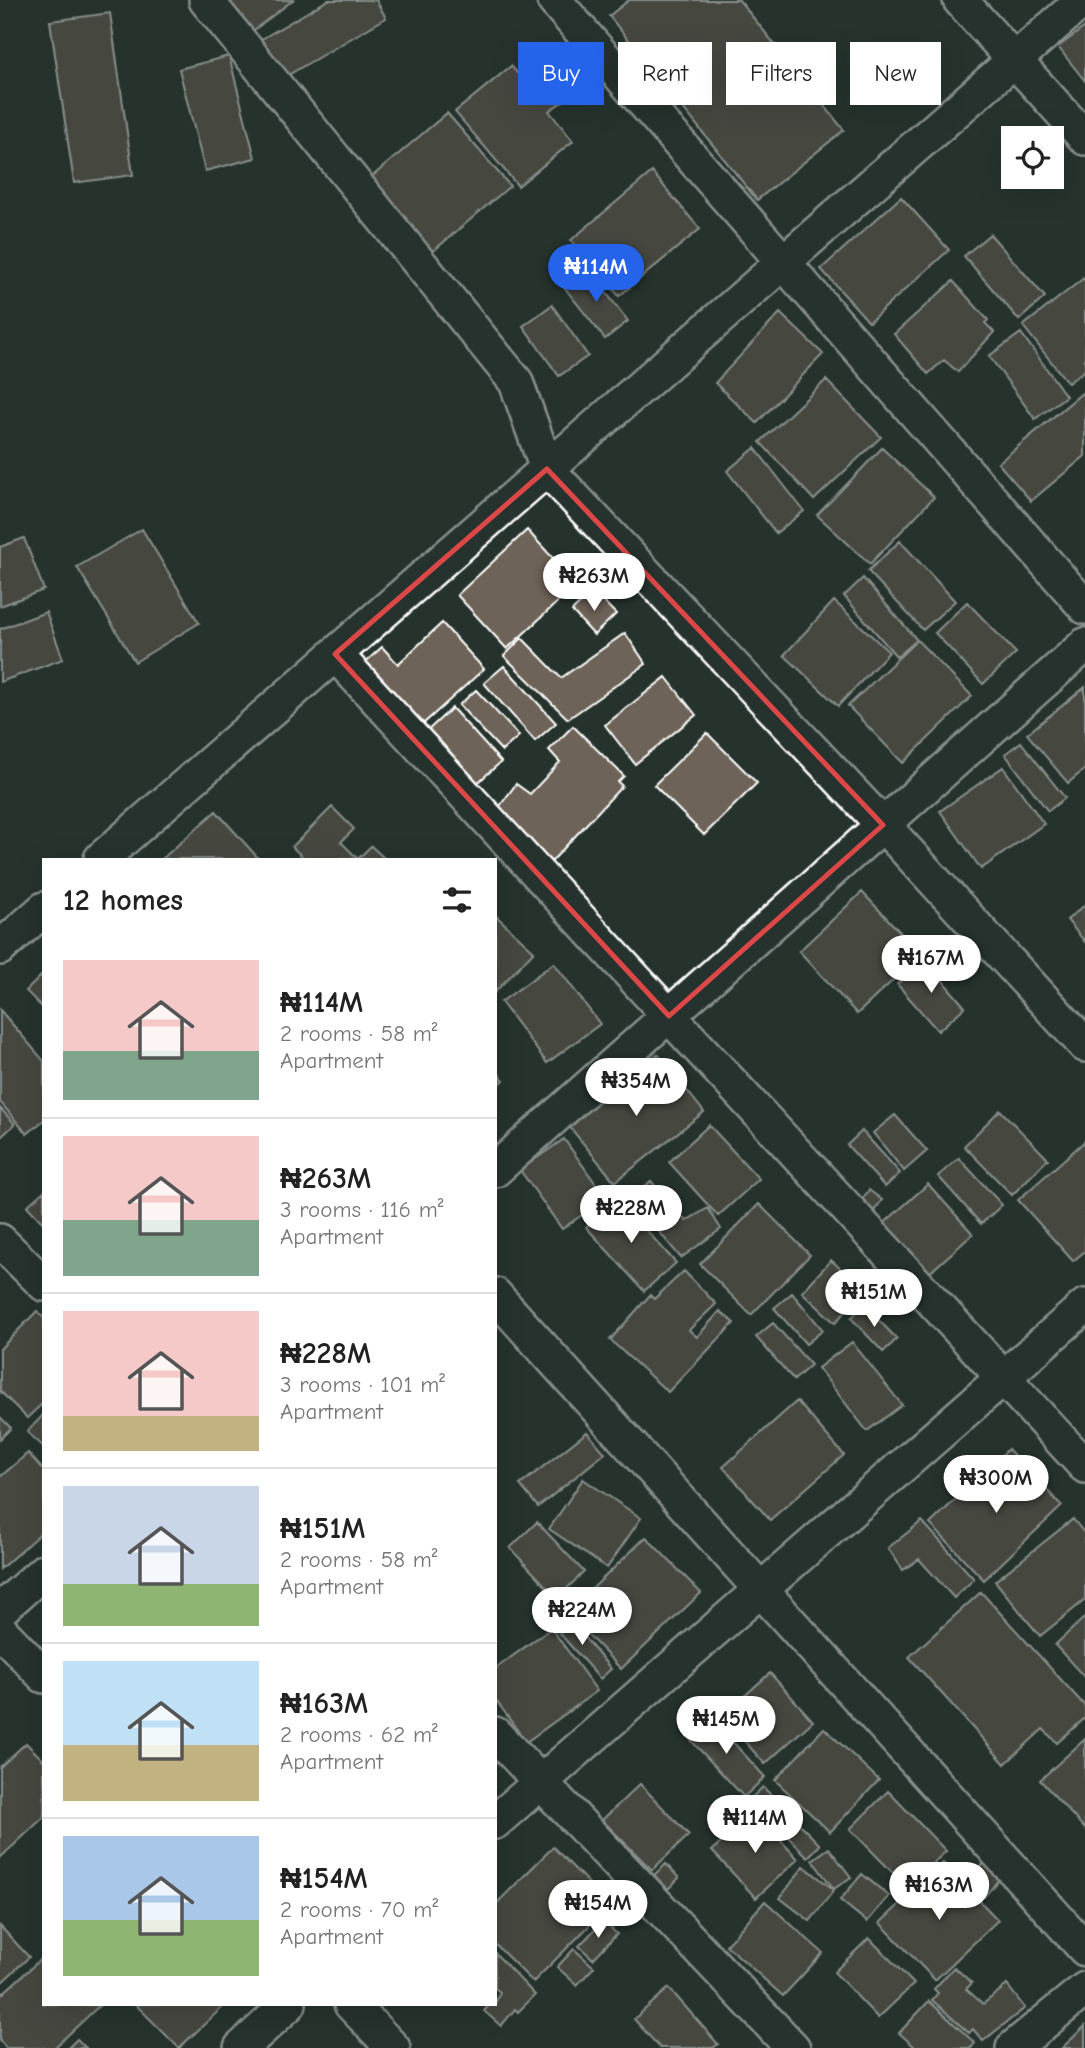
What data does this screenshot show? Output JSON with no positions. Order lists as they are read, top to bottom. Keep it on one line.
{"page":{"chip":["Buy","Rent","Filters","New"],"price":["₦114M","₦263M","₦167M","₦354M","₦228M","₦151M","₦300M","₦224M","₦145M","₦114M","₦163M","₦154M"],"heading":"12 homes","list":[{"name":"₦114M","note":"2 rooms · 58 m² · Apartment"},{"name":"₦263M","note":"3 rooms · 116 m² · Apartment"},{"name":"₦228M","note":"3 rooms · 101 m² · Apartment"},{"name":"₦151M","note":"2 rooms · 58 m² · Apartment"},{"name":"₦163M","note":"2 rooms · 62 m² · Apartment"},{"name":"₦154M","note":"2 rooms · 70 m² · Apartment"}]}}
